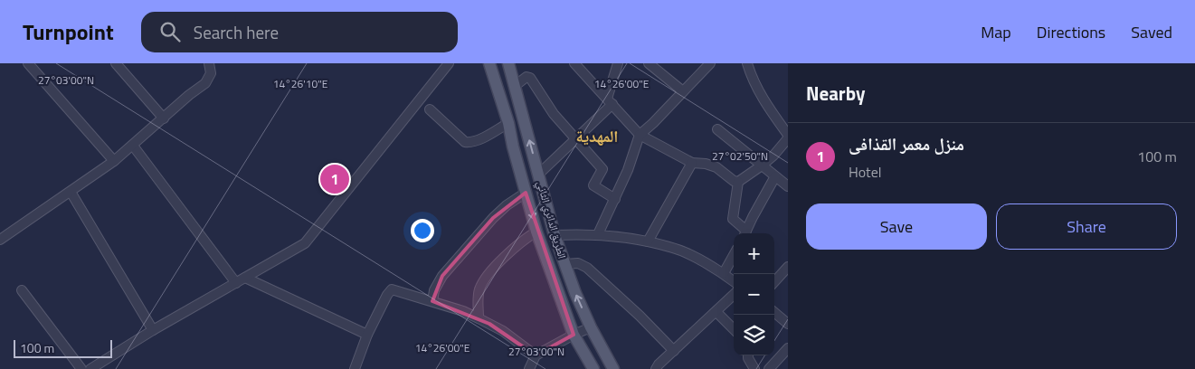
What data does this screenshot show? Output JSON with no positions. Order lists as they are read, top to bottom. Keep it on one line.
{"streets":{"main road":["الطريق الدائري الثاني"]},"districts":["المهدية"],"scale_bar":"100 m","page":{"header":"Turnpoint","search":"Search here","nav":["Map","Directions","Saved"],"heading":"Nearby","list":[{"mark":"1","name":"منزل معمر القذافى","note":"Hotel","value":"100 m"}],"pins":"1","buttons":["Save","Share"],"map_buttons":["+","−"],"scale":"100 m"},"coordinates":["27°03'00\"N","14°26'10\"E","14°26'00\"E","27°02'50\"N"]}
